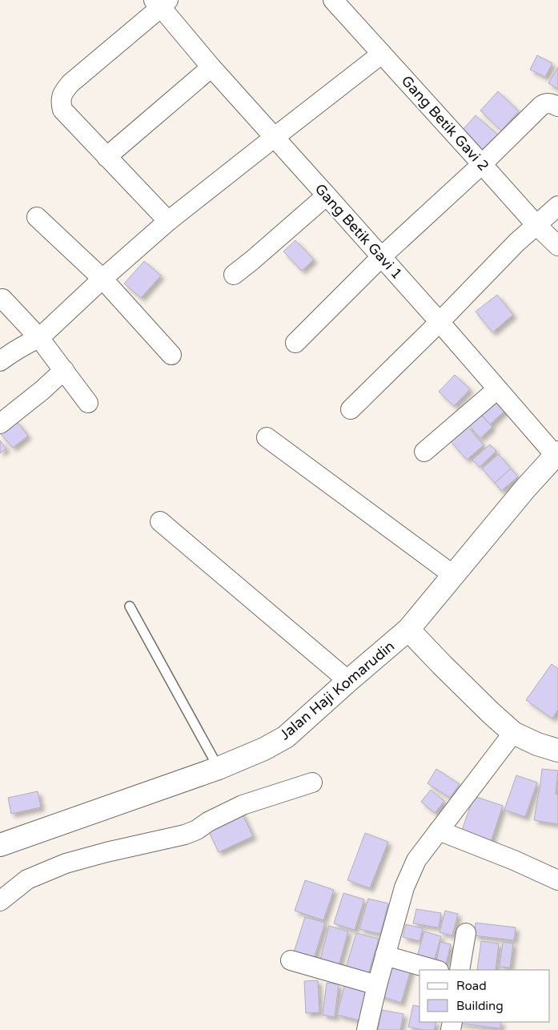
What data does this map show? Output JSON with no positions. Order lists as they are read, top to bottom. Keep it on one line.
{"streets":{"street":["Gang Betik Gavi 2","Gang Betik Gavi 1","Jalan Haji Komarudin"]},"crossings":[["Gang Betik Gavi 1","Jalan Haji Komarudin"]],"legend":["Road","Building"]}
